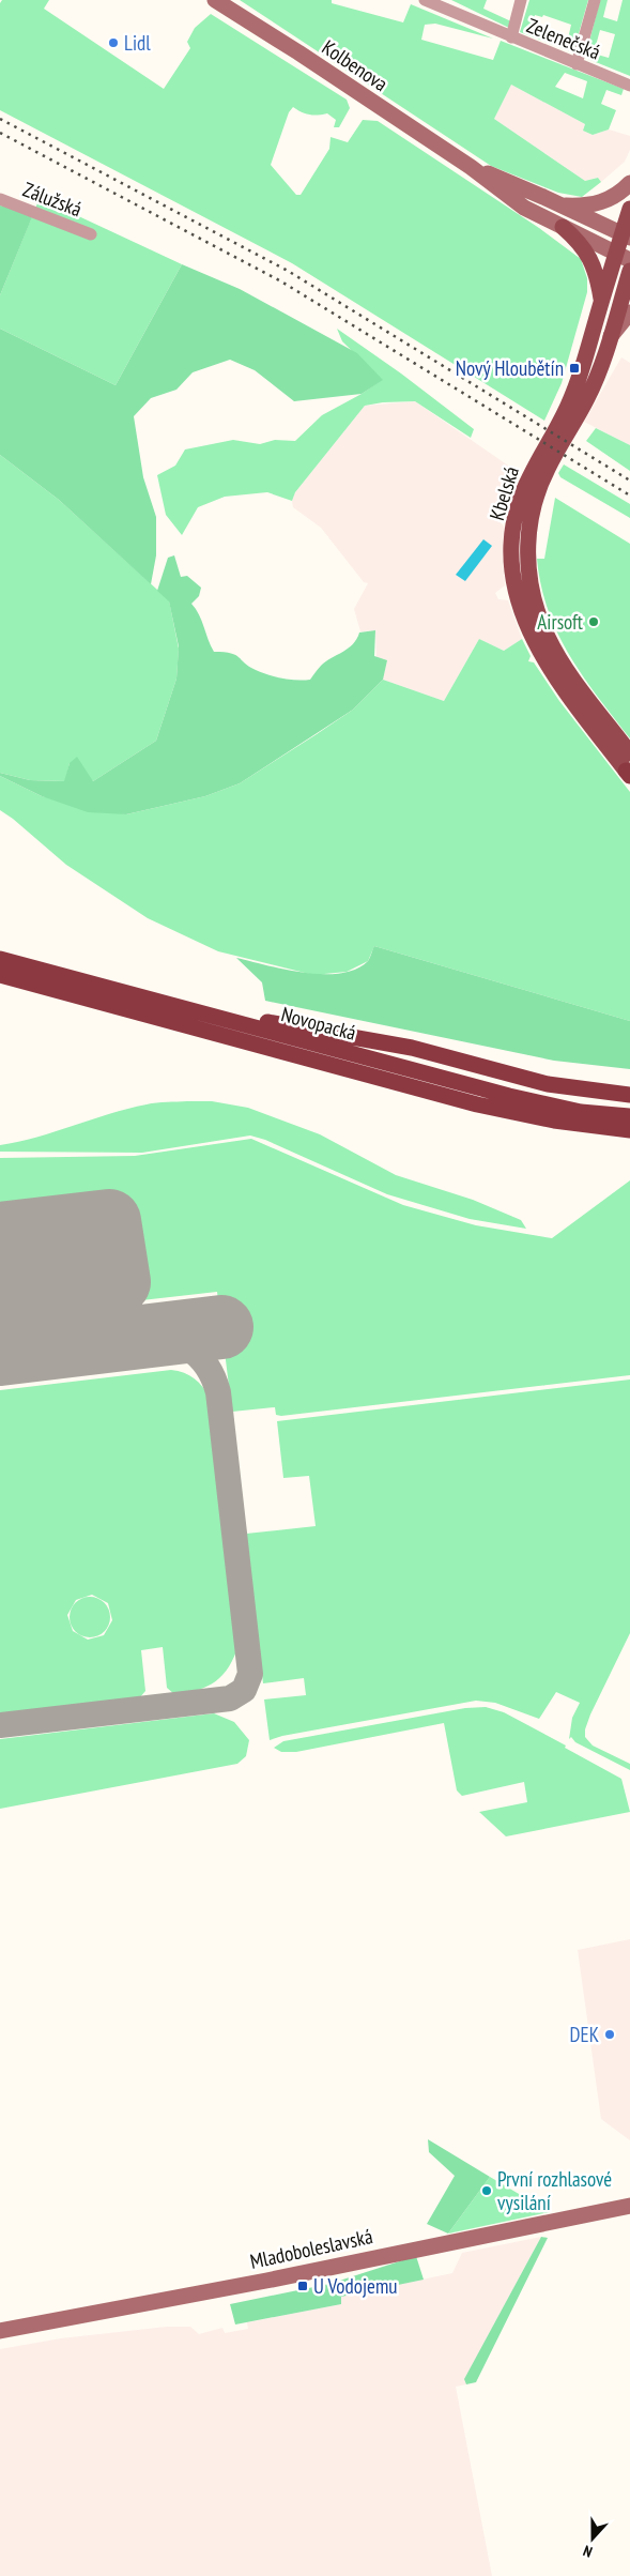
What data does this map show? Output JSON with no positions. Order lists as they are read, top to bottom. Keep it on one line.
{"streets":{"highway":["Novopacká"],"main road":["Kolbenova","Kbelská","Mladoboleslavská"],"street":["Zelenečská","Zálužská"]},"crossings":[["Kolbenova","Kbelská"]],"places":{"other":["Lidl","Airsoft","DEK","První rozhlasové vysilání"],"transit":["Nový Hloubětín","U Vodojemu"]},"north":"bottom"}
